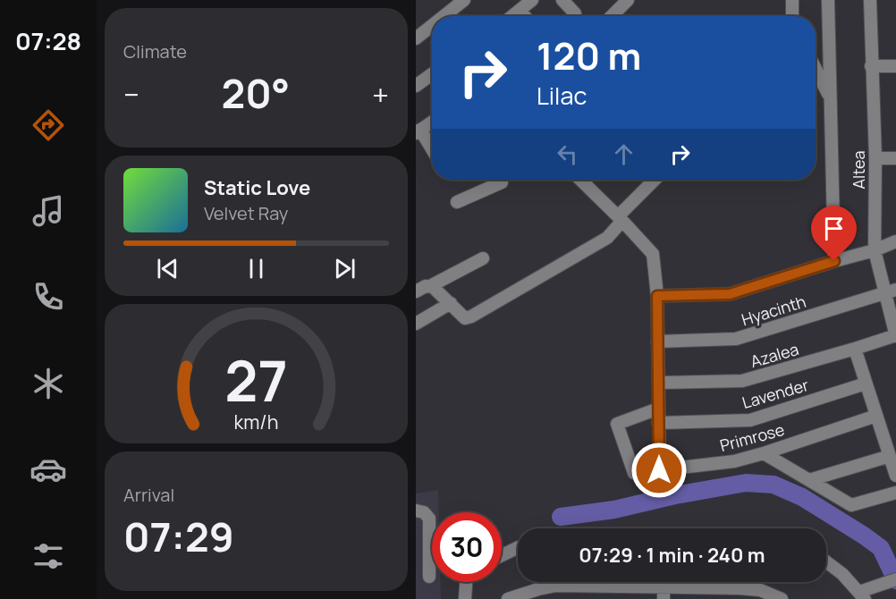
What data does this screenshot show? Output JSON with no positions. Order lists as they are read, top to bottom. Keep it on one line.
{"streets":{"street":["Altea","Hyacinth","Azalea","Lavender","Primrose"]},"crossings":[["Altea","Hyacinth"],["Altea","Azalea"]],"page":{"tabs":"07:28","tile":["Climate",["Arrival","07:29"]],"turn":["120 m","Lilac"],"heat":["−","20°","+"],"song":["Static Love","Velvet Ray"],"limit":"30","trip":"07:29 · 1 min · 240 m","gauge":["27","km/h"]}}
